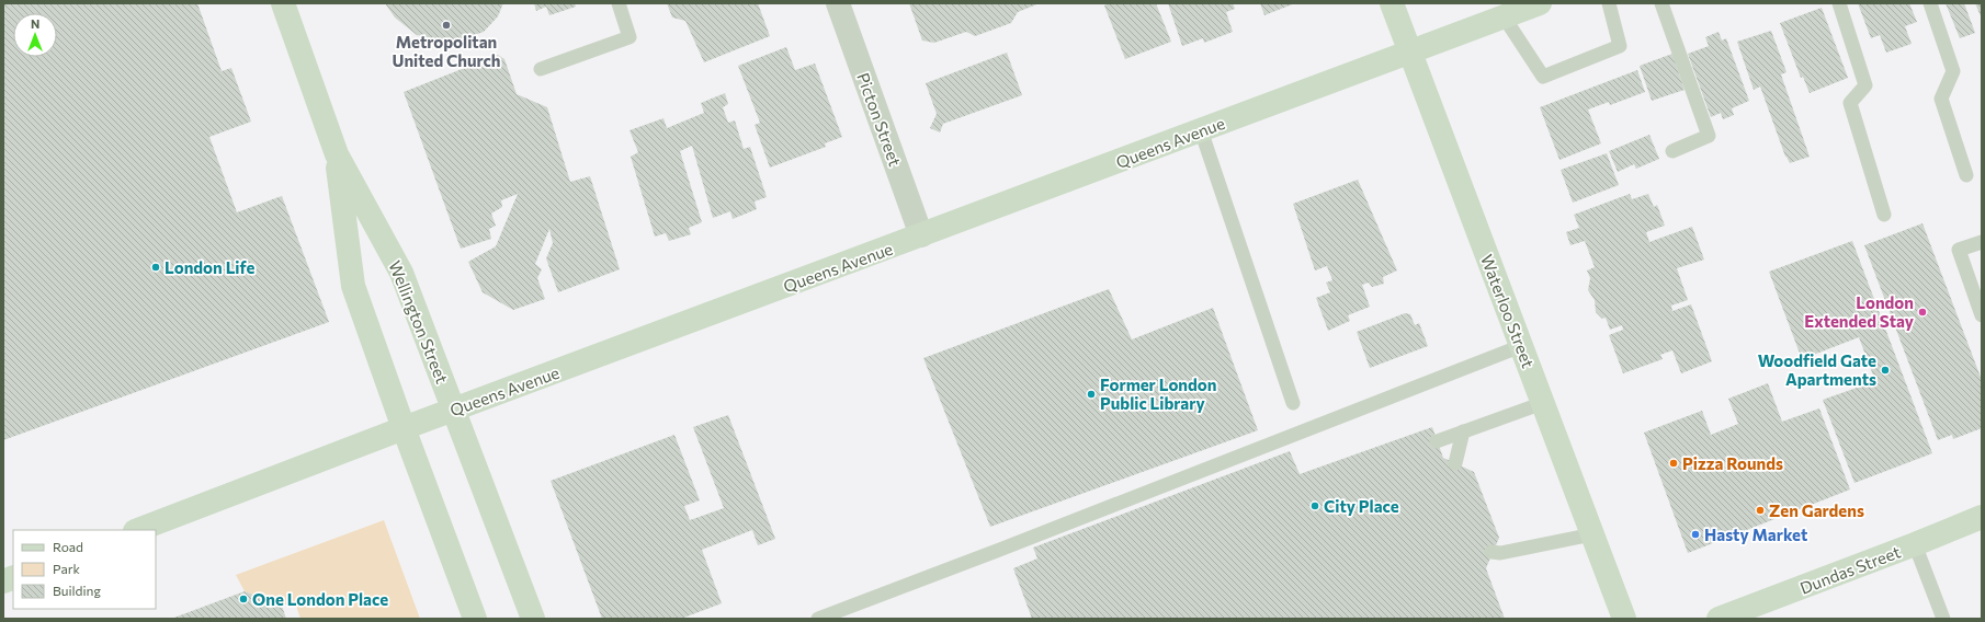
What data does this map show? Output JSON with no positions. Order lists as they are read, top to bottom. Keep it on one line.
{"streets":{"main road":["Queens Avenue","Waterloo Street","Wellington Street","Dundas Street"],"street":["Picton Street"]},"crossings":[["Picton Street","Queens Avenue"],["Queens Avenue","Waterloo Street"],["Queens Avenue","Wellington Street"]],"places":["Metropolitan United Church","London Life","London Extended Stay","Woodfield Gate Apartments","Former London Public Library","Pizza Rounds","City Place","Zen Gardens","Hasty Market","One London Place"],"legend":["Road","Park","Building"],"north":"top"}
